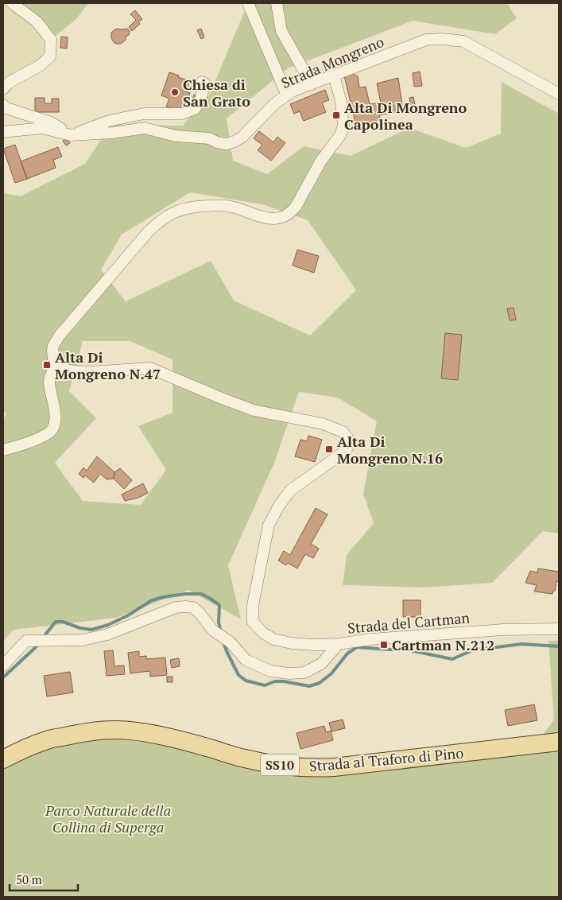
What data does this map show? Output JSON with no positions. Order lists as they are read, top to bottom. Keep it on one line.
{"streets":{"main road":["Strada al Traforo di Pino","SS10"],"street":["Strada Mongreno","Strada del Cartman"]},"parks":["Parco Naturale della Collina di Superga"],"places":{"other":["Chiesa di San Grato"],"transit":["Alta Di Mongreno Capolinea","Alta Di Mongreno N.47","Alta Di Mongreno N.16","Cartman N.212"]},"scale_bar":"50 m"}
